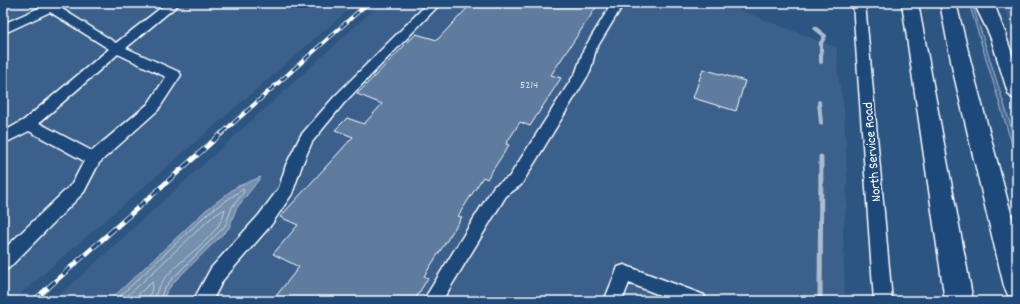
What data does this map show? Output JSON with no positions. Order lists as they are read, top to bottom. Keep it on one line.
{"streets":{"street":["North Service Road"]},"house_numbers":["5214"]}
